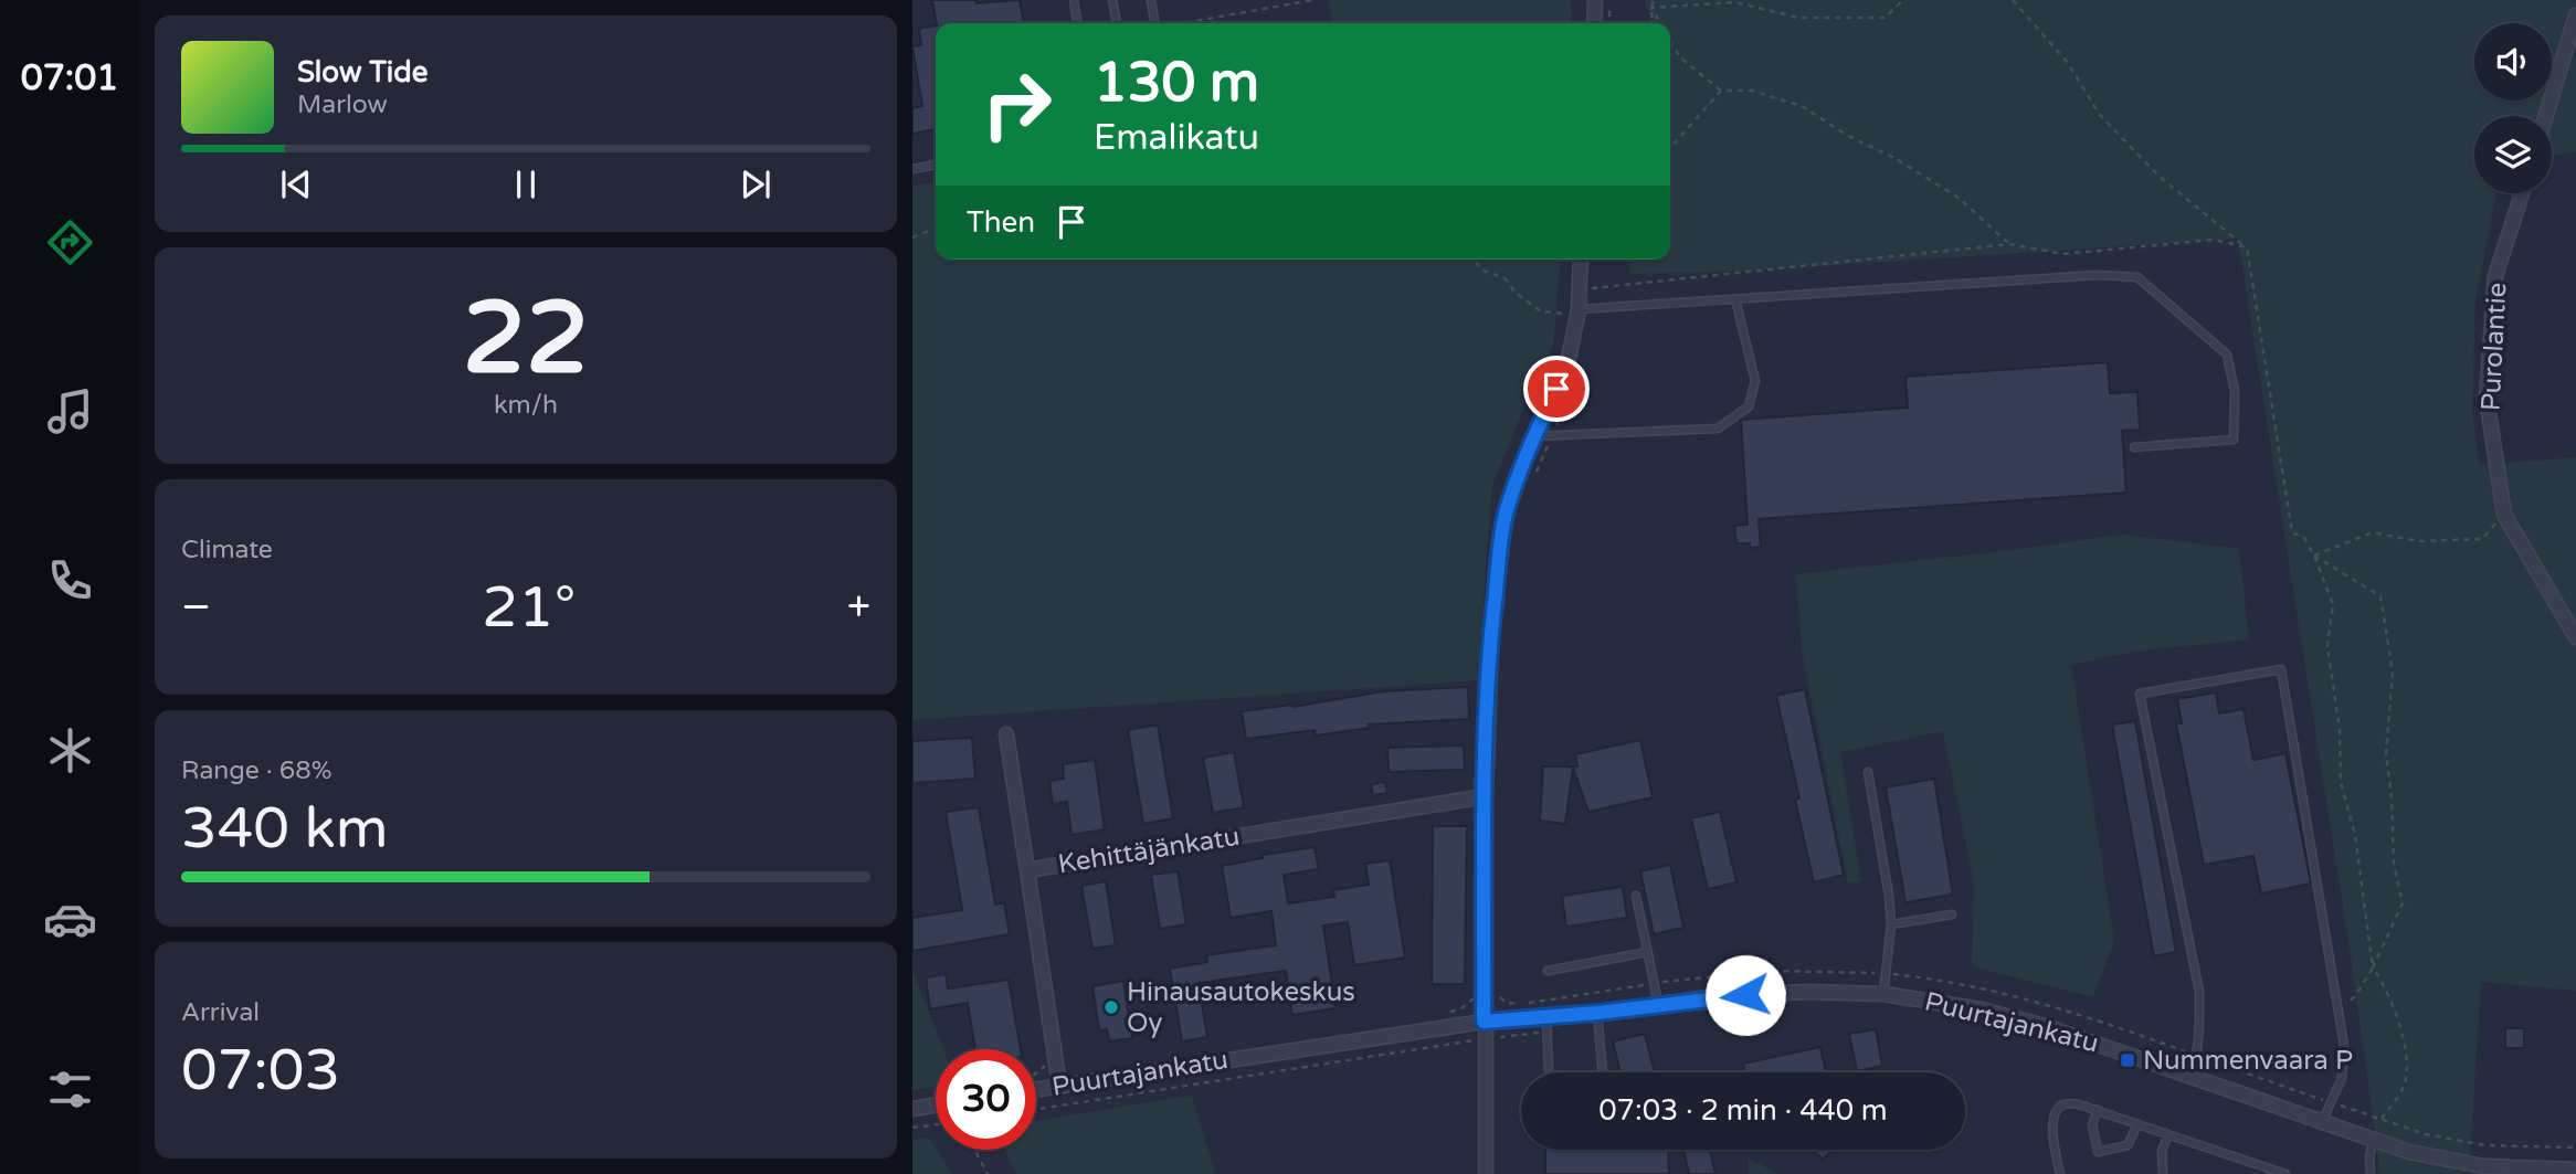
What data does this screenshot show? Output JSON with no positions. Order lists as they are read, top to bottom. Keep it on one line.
{"streets":{"street":["Purolantie","Kehittäjänkatu","Puurtajankatu"]},"crossings":[["Kehittäjänkatu","Puurtajankatu"]],"places":{"other":["Hinausautokeskus Oy"],"transit":["Nummenvaara P"]},"page":{"tabs":"07:01","turn":["130 m","Emalikatu"],"song":["Slow Tide","Marlow"],"then":"Then","tile":[["22","km/h"],"Climate",["Range · 68%","340 km"],["Arrival","07:03"]],"heat":["−","21°","+"],"limit":"30","trip":"07:03 · 2 min · 440 m"}}
